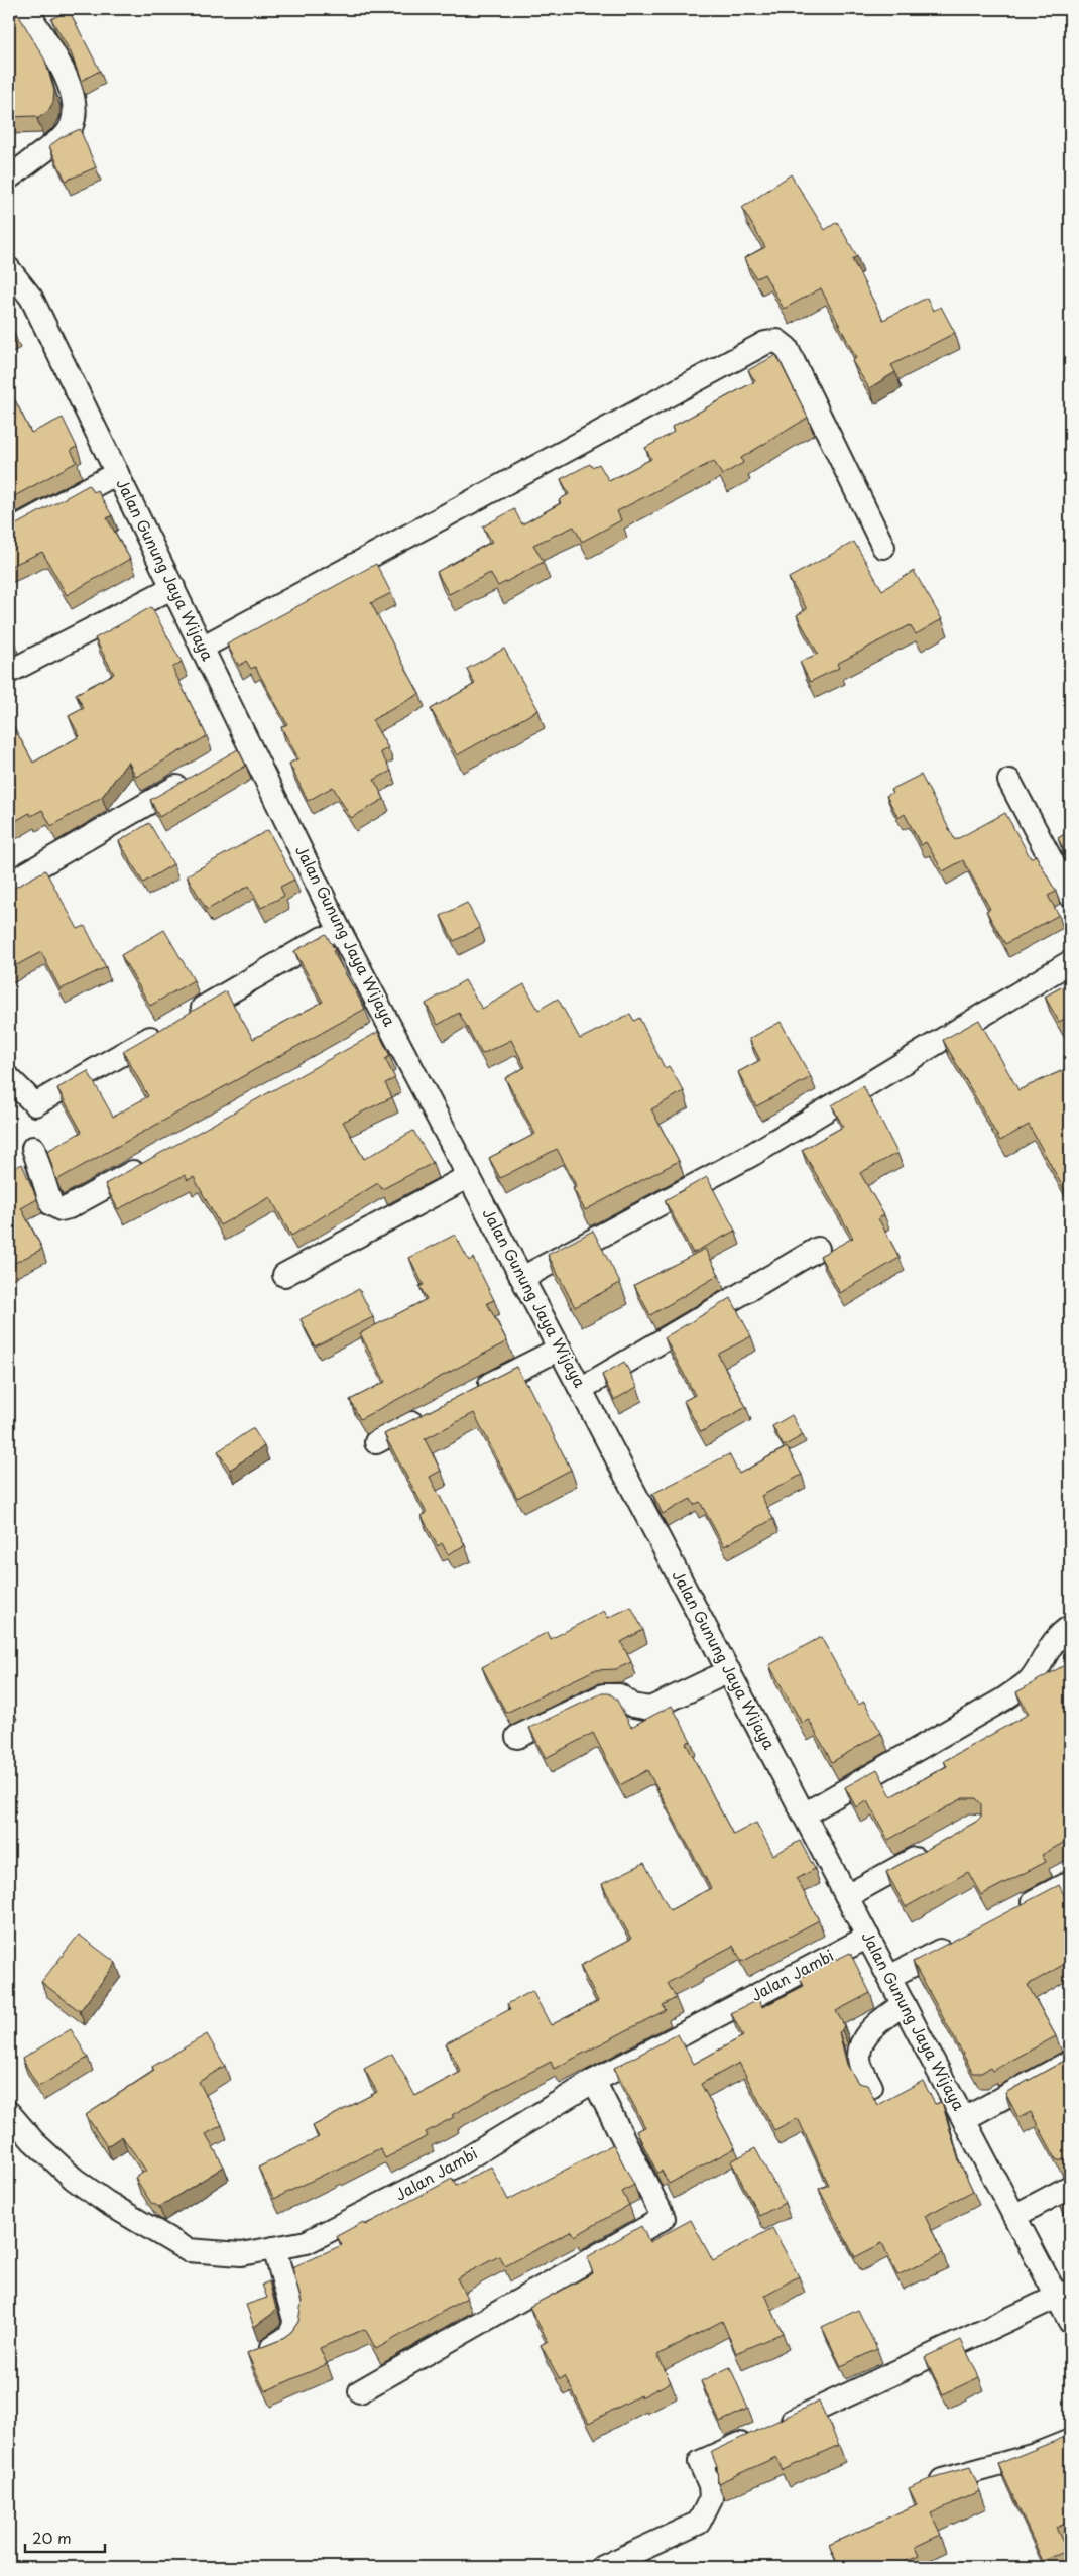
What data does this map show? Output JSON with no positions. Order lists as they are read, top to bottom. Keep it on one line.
{"streets":{"street":["Jalan Gunung Jaya Wijaya","Jalan Jambi"]},"crossings":[["Jalan Gunung Jaya Wijaya","Jalan Jambi"]],"scale_bar":"20 m"}
